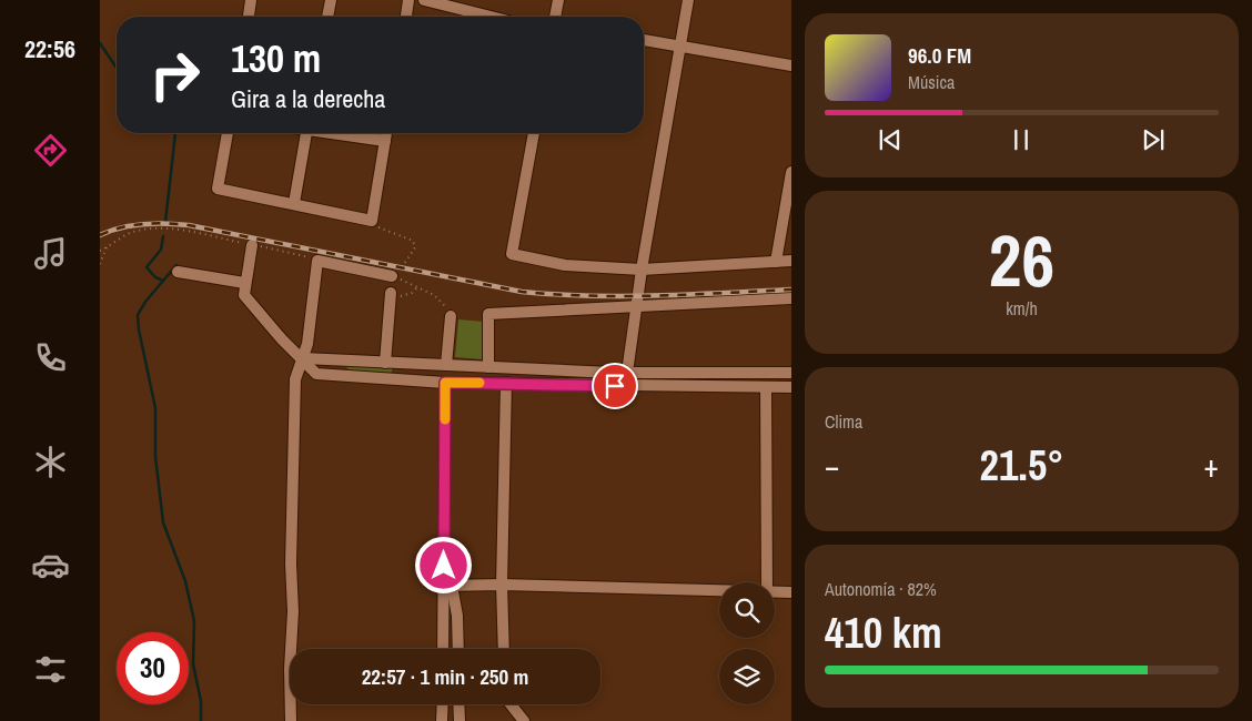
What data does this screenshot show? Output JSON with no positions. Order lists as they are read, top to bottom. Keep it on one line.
{"page":{"tabs":"22:56","turn":["130 m","Gira a la derecha"],"song":["96.0 FM","Música"],"tile":[["26","km/h"],"Clima",["Autonomía · 82%","410 km"]],"heat":["−","21.5°","+"],"limit":"30","trip":"22:57 · 1 min · 250 m"}}
